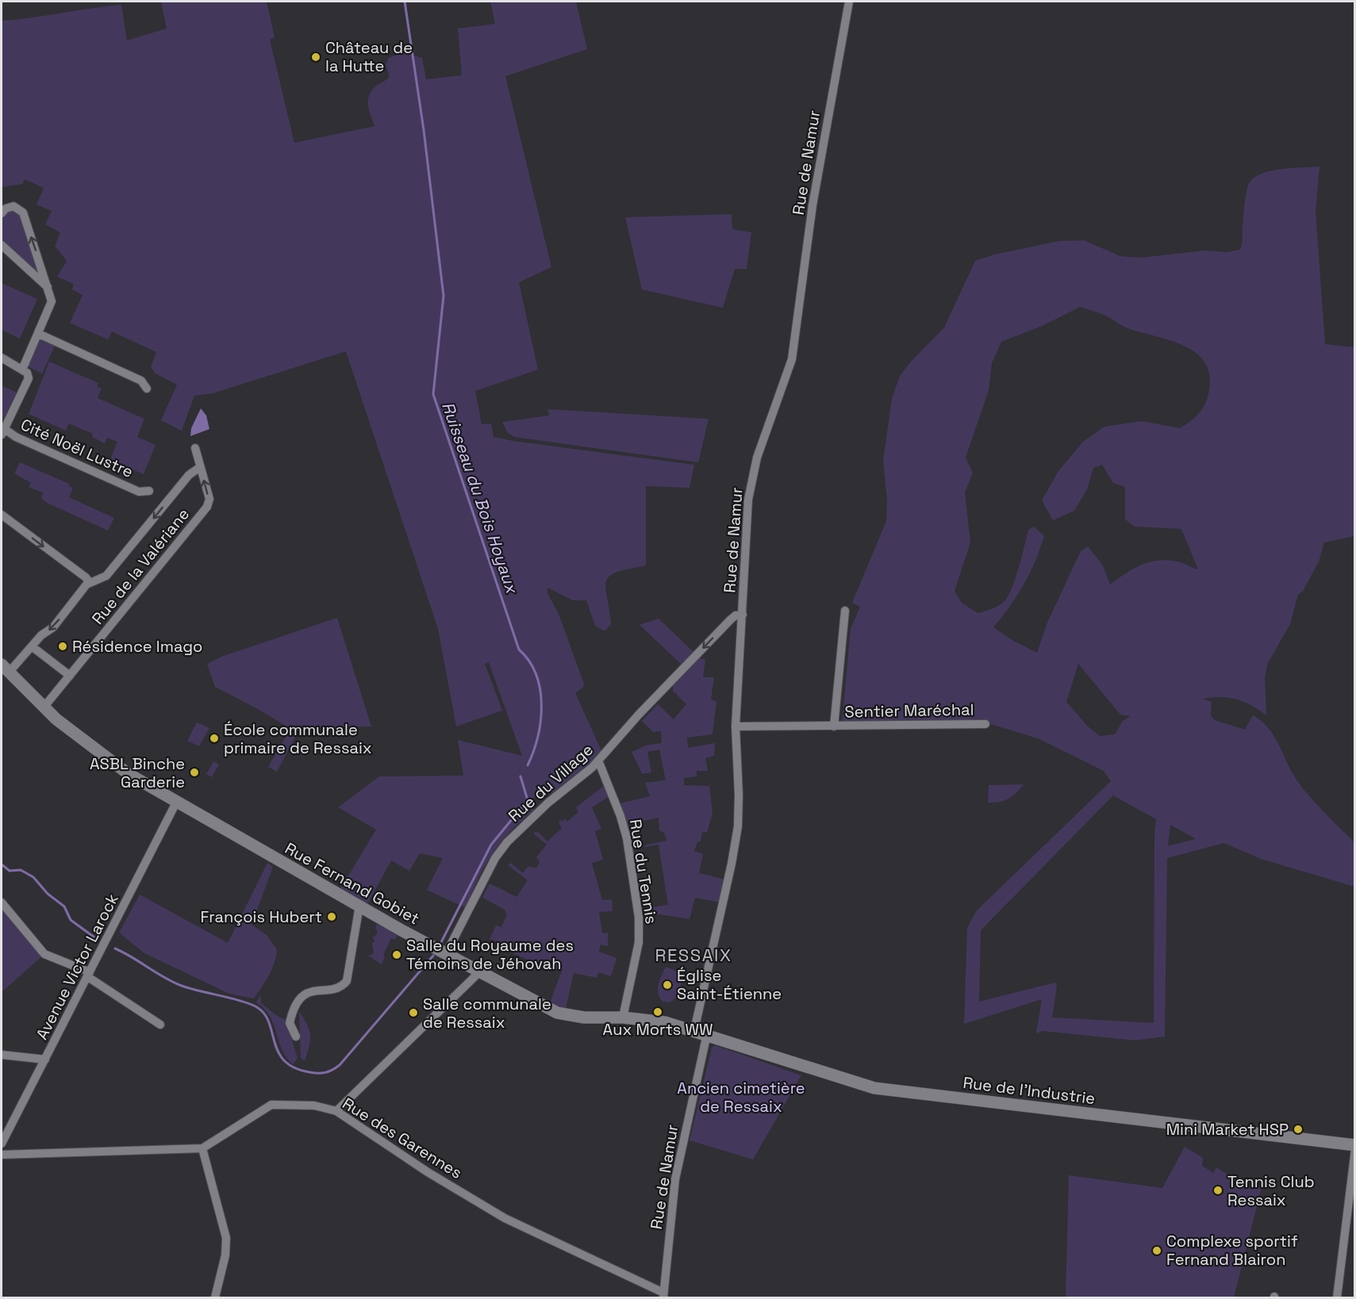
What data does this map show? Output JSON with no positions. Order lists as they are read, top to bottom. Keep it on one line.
{"streets":{"street":["Rue de Namur","Cité Noël Lustre","Rue de la Valériane","Sentier Maréchal","Rue du Village","Rue du Tennis","Rue Fernand Gobiet","Avenue Victor Larock","Rue de l'Industrie","Rue des Garennes"]},"crossings":[["Rue de Namur","Sentier Maréchal"],["Rue de Namur","Rue du Village"],["Rue de Namur","Rue Fernand Gobiet"],["Rue de Namur","Rue de l'Industrie"],["Rue de Namur","Rue des Garennes"],["Rue de la Valériane","Rue Fernand Gobiet"],["Rue du Village","Rue du Tennis"],["Rue du Village","Rue Fernand Gobiet"],["Rue du Tennis","Rue Fernand Gobiet"],["Rue Fernand Gobiet","Avenue Victor Larock"],["Rue Fernand Gobiet","Rue de l'Industrie"]],"one_way":["Rue du Village"],"districts":["RESSAIX"],"water":["Ruisseau du Bois Hoyaux"],"parks":["Ancien cimetière de Ressaix"],"places":["Château de la Hutte","Résidence Imago","École communale primaire de Ressaix","ASBL Binche Garderie","François Hubert","Salle du Royaume des Témoins de Jéhovah","Église Saint-Étienne","Aux Morts WW","Salle communale de Ressaix","Mini Market HSP","Tennis Club Ressaix","Complexe sportif Fernand Blairon"]}
